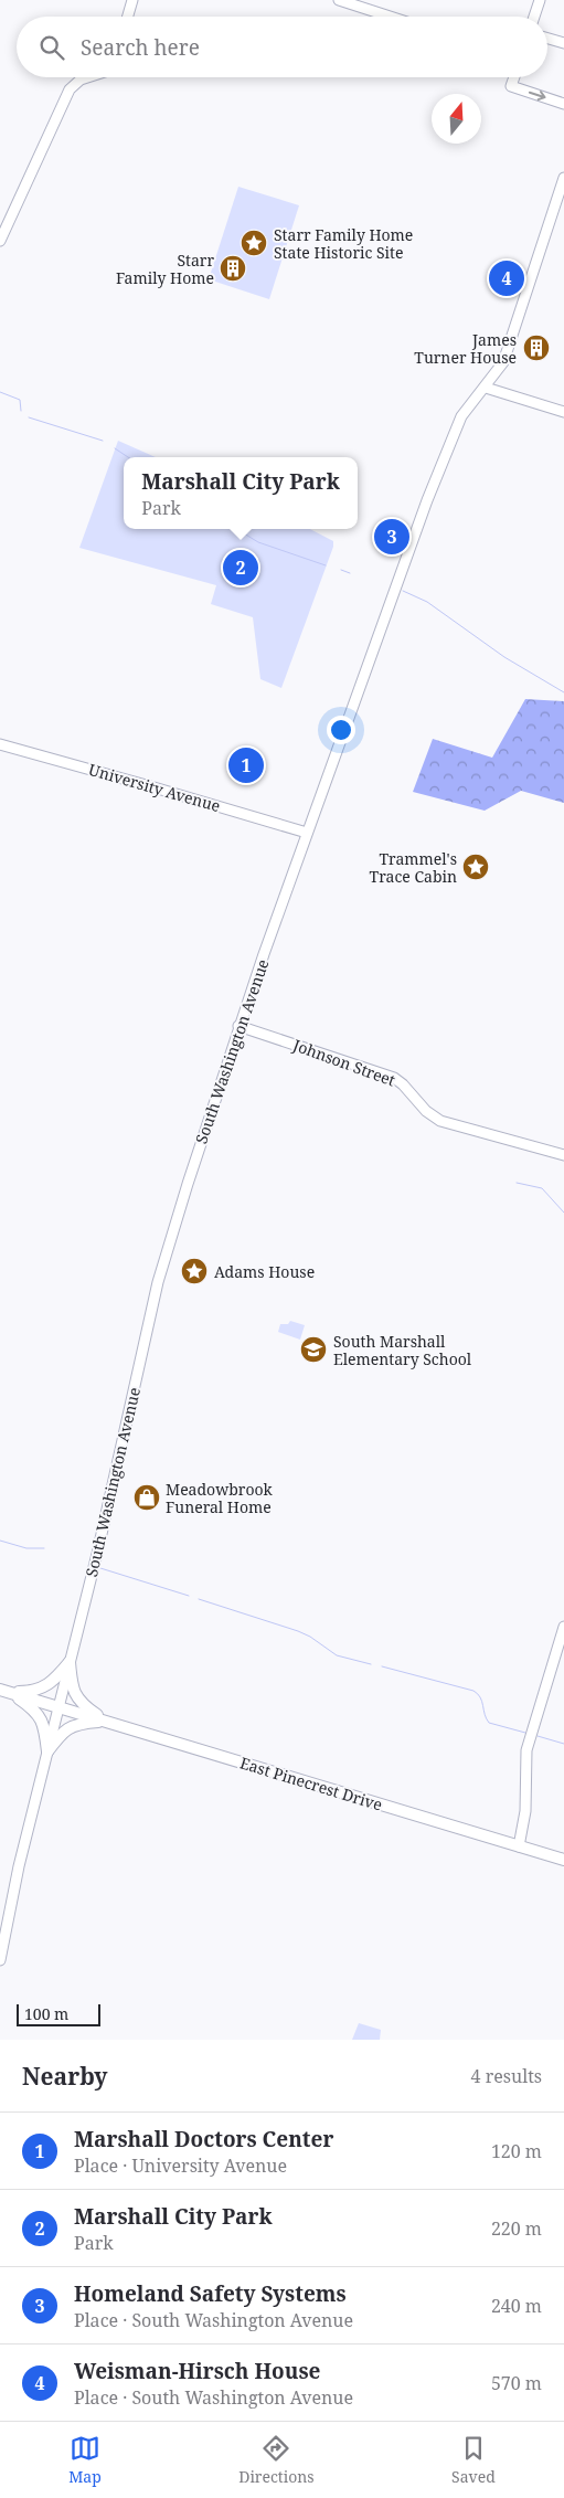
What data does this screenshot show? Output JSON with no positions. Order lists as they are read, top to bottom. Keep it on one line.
{"streets":{"main road":["University Avenue","South Washington Avenue","Johnson Street","East Pinecrest Drive"]},"crossings":[["University Avenue","South Washington Avenue"],["South Washington Avenue","Johnson Street"],["South Washington Avenue","East Pinecrest Drive"]],"places":{"place":["Starr Family Home State Historic Site","Trammel's Trace Cabin","Adams House"],"building":["Starr Family Home","James Turner House"],"school or university":["South Marshall Elementary School"],"shop":["Meadowbrook Funeral Home"]},"scale_bar":"100 m","north":"top","page":{"search":"Search here","pins":["4","3","2","1"],"popup":["Marshall City Park","Park"],"scale":"100 m","heading":["Nearby","4 results"],"list":[{"mark":"1","name":"Marshall Doctors Center","note":"Place · University Avenue","value":"120 m"},{"mark":"2","name":"Marshall City Park","note":"Park","value":"220 m"},{"mark":"3","name":"Homeland Safety Systems","note":"Place · South Washington Avenue","value":"240 m"},{"mark":"4","name":"Weisman-Hirsch House","note":"Place · South Washington Avenue","value":"570 m"}],"nav":["Map","Directions","Saved"]}}
